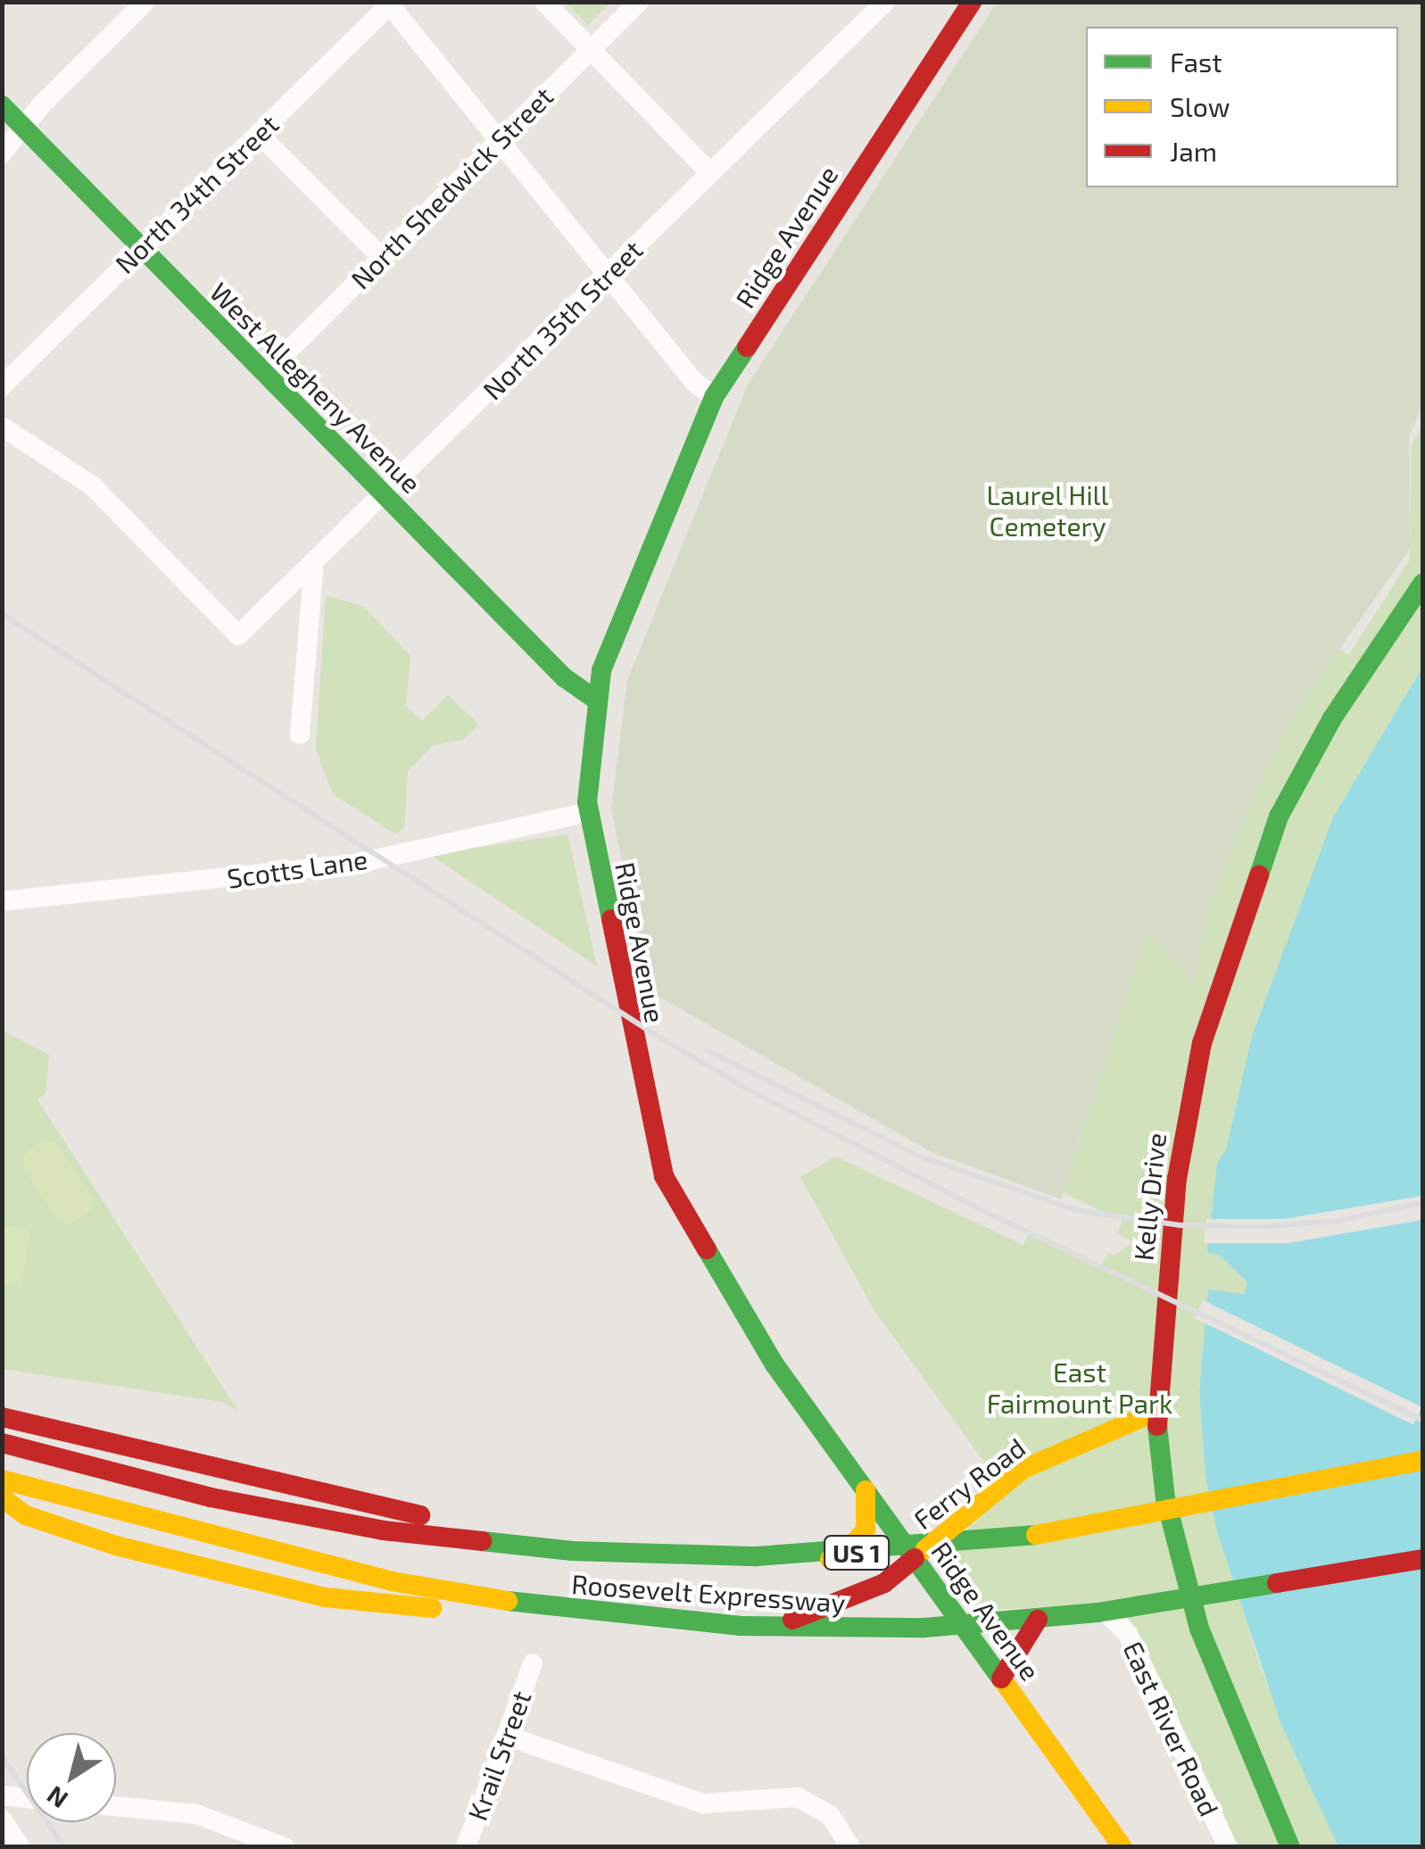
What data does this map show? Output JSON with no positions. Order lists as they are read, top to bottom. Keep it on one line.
{"streets":{"main road":["Ridge Avenue","West Allegheny Avenue","Kelly Drive","Ferry Road","US 1","Roosevelt Expressway"],"street":["North Shedwick Street","North 34th Street","North 35th Street","Scotts Lane","East River Road","Krail Street"]},"crossings":[["North Shedwick Street","West Allegheny Avenue"],["North 34th Street","West Allegheny Avenue"],["Ridge Avenue","West Allegheny Avenue"],["Ridge Avenue","Scotts Lane"],["Ridge Avenue","Ferry Road"],["North 35th Street","West Allegheny Avenue"],["Kelly Drive","Ferry Road"]],"parks":["Laurel Hill Cemetery","East Fairmount Park"],"legend":["Fast","Slow","Jam"],"north":"bottom left"}
